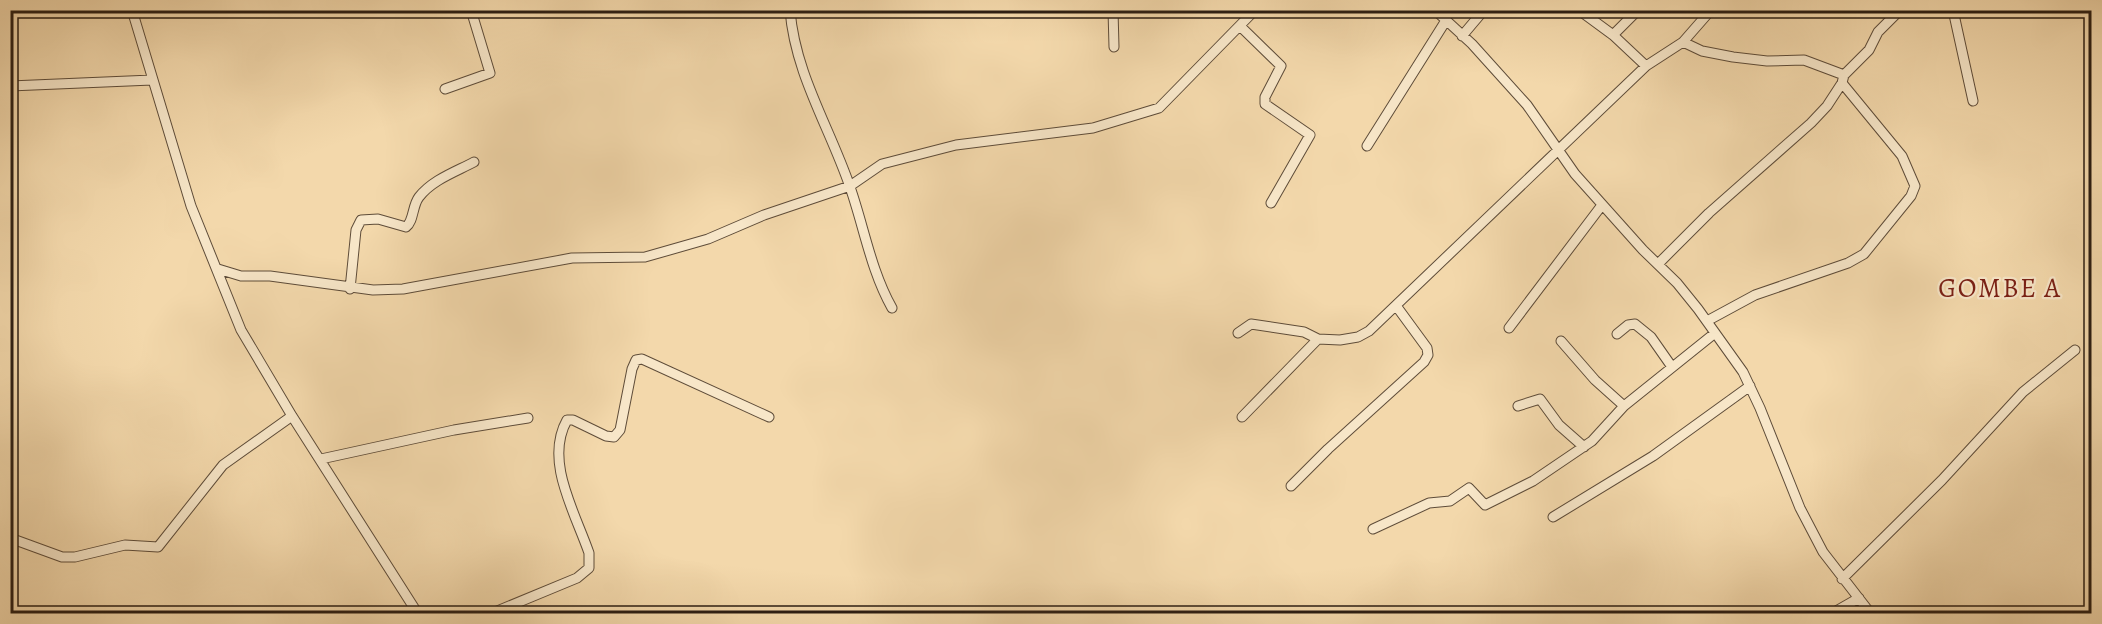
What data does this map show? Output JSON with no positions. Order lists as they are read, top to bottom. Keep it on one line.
{"districts":["GOMBE A"]}
